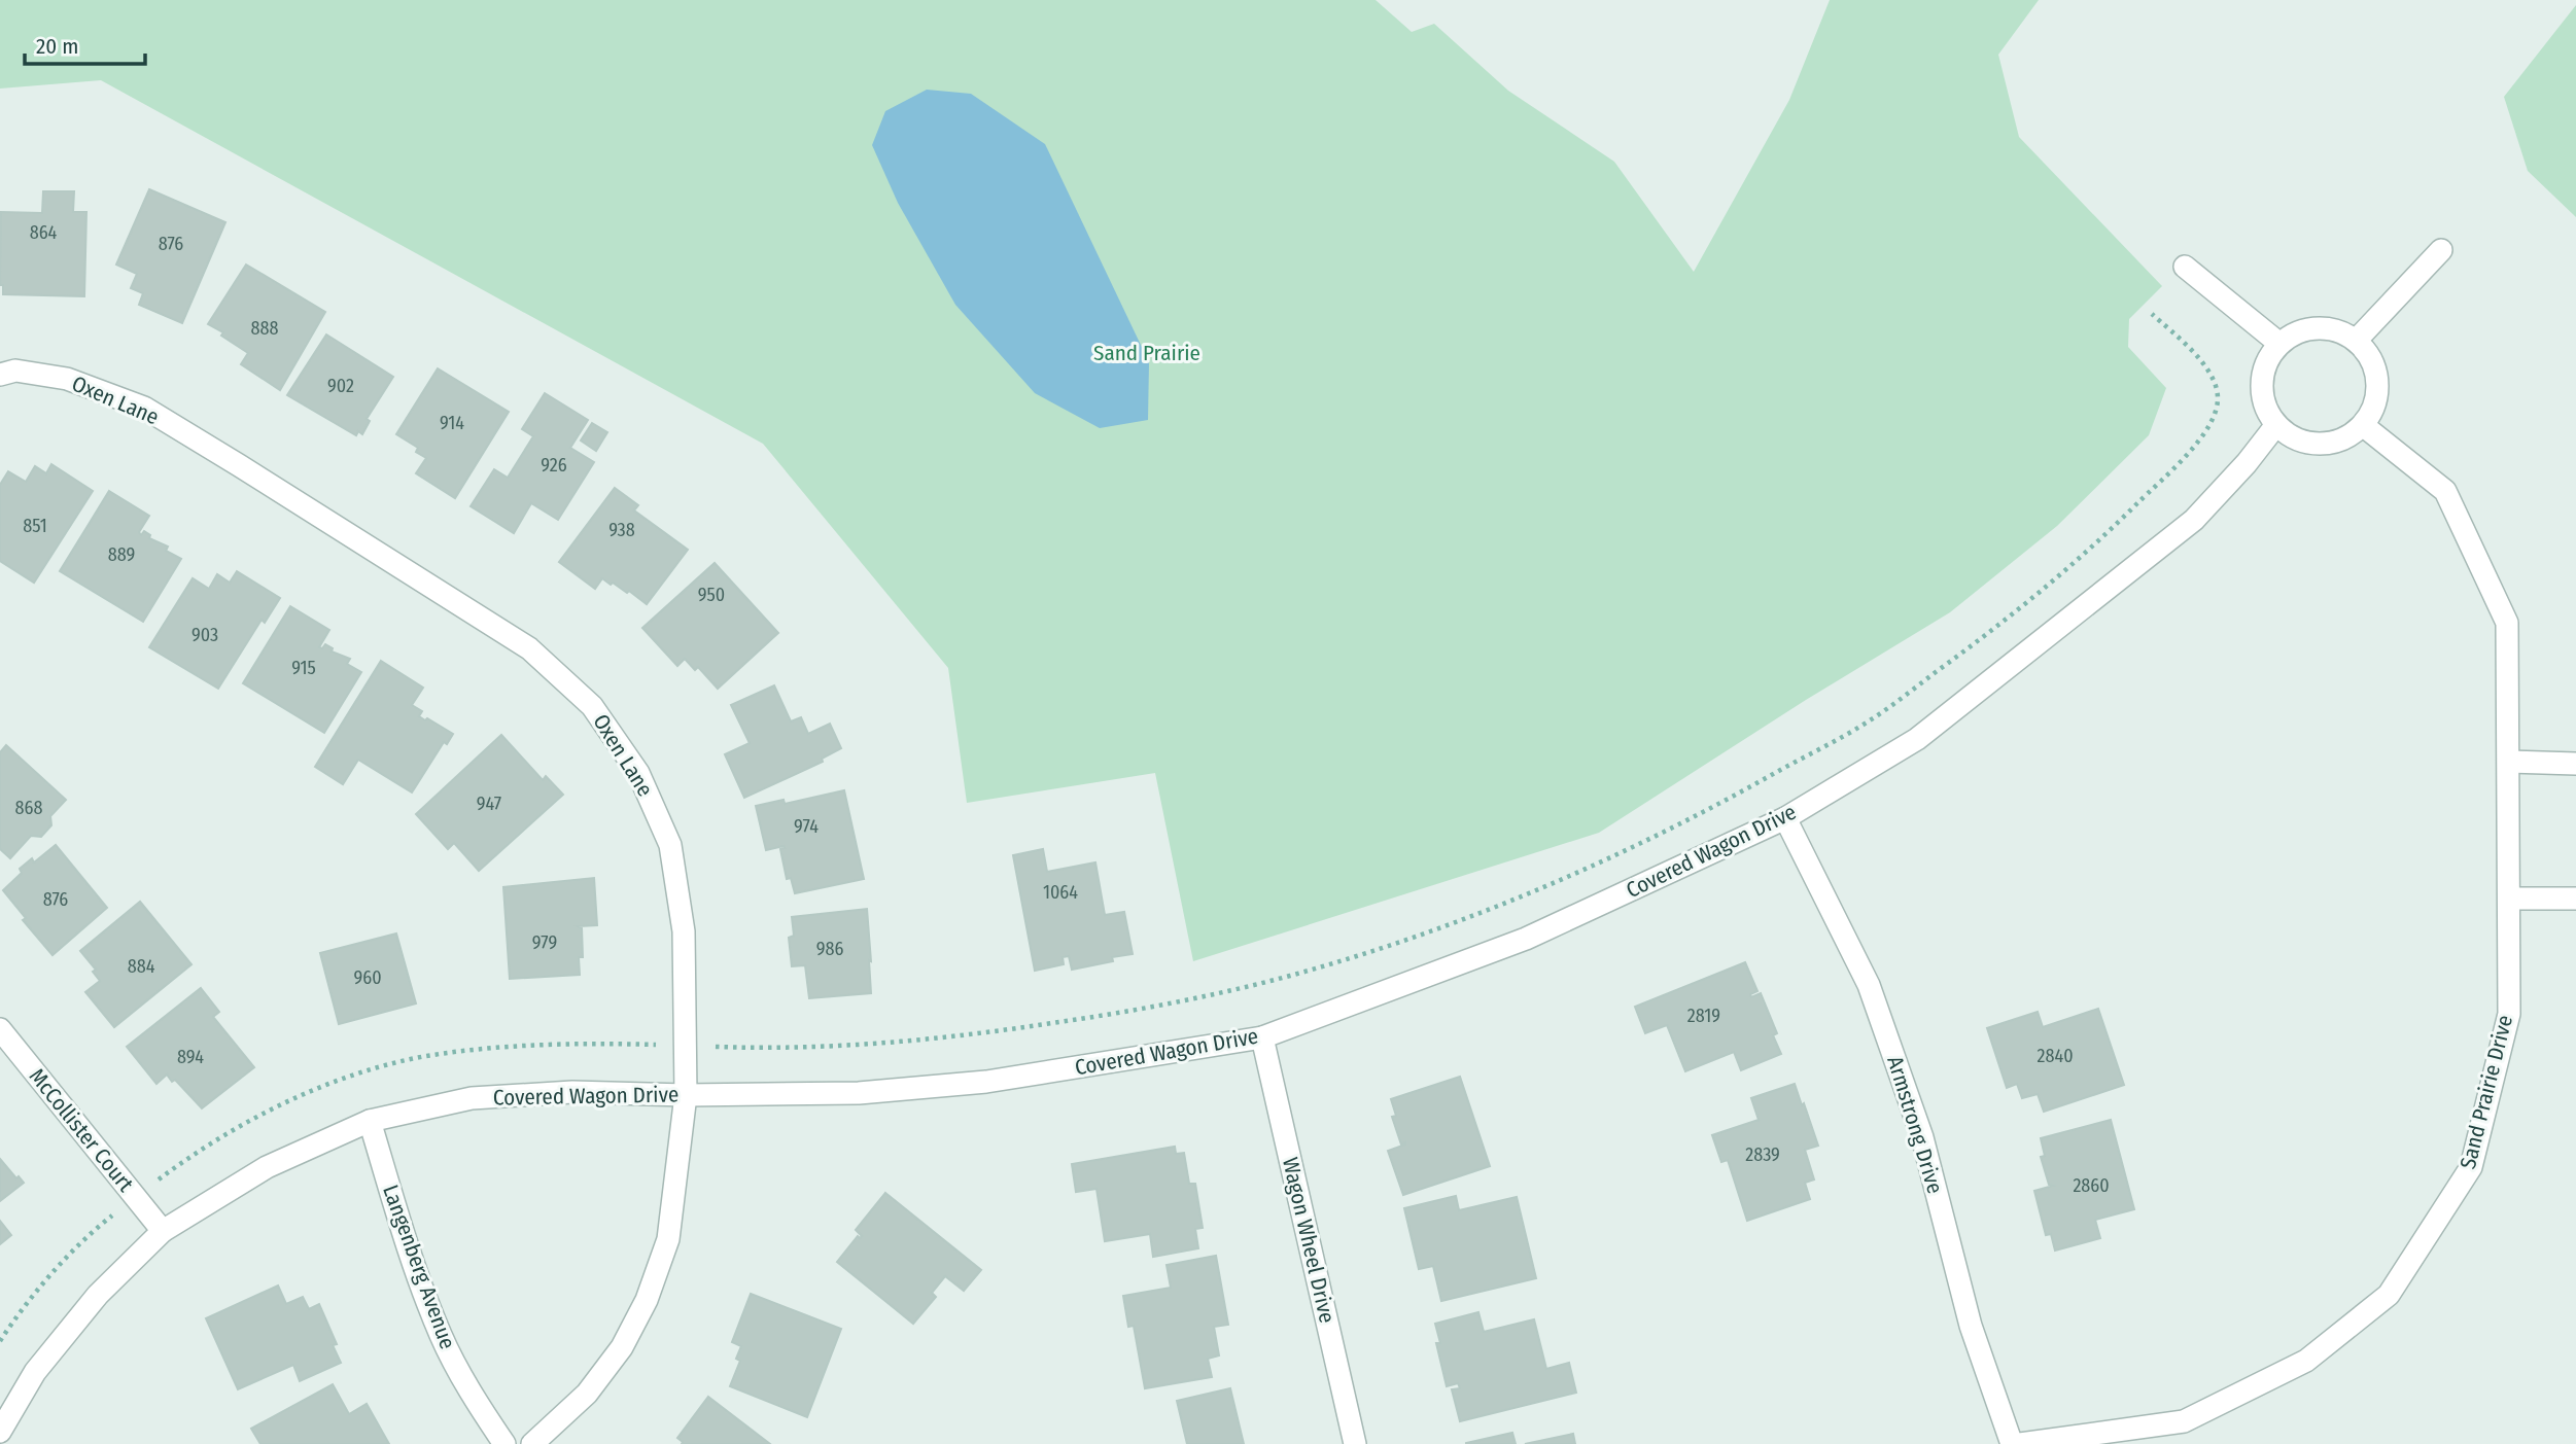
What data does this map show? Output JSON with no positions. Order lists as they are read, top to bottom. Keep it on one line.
{"streets":{"street":["Oxen Lane","Covered Wagon Drive","Sand Prairie Drive","Armstrong Drive","McCollister Court","Wagon Wheel Drive","Langenberg Avenue"]},"crossings":[["Oxen Lane","Covered Wagon Drive"],["Covered Wagon Drive","Sand Prairie Drive"],["Covered Wagon Drive","Armstrong Drive"],["Covered Wagon Drive","McCollister Court"],["Covered Wagon Drive","Wagon Wheel Drive"],["Covered Wagon Drive","Langenberg Avenue"]],"parks":["Sand Prairie"],"house_numbers":["864","876","888","902","914","926","851","938","889","950","903","915","947","868","974","1064","876","979","986","884","960","2819","2840","894","2839","2860"],"scale_bar":"20 m"}
